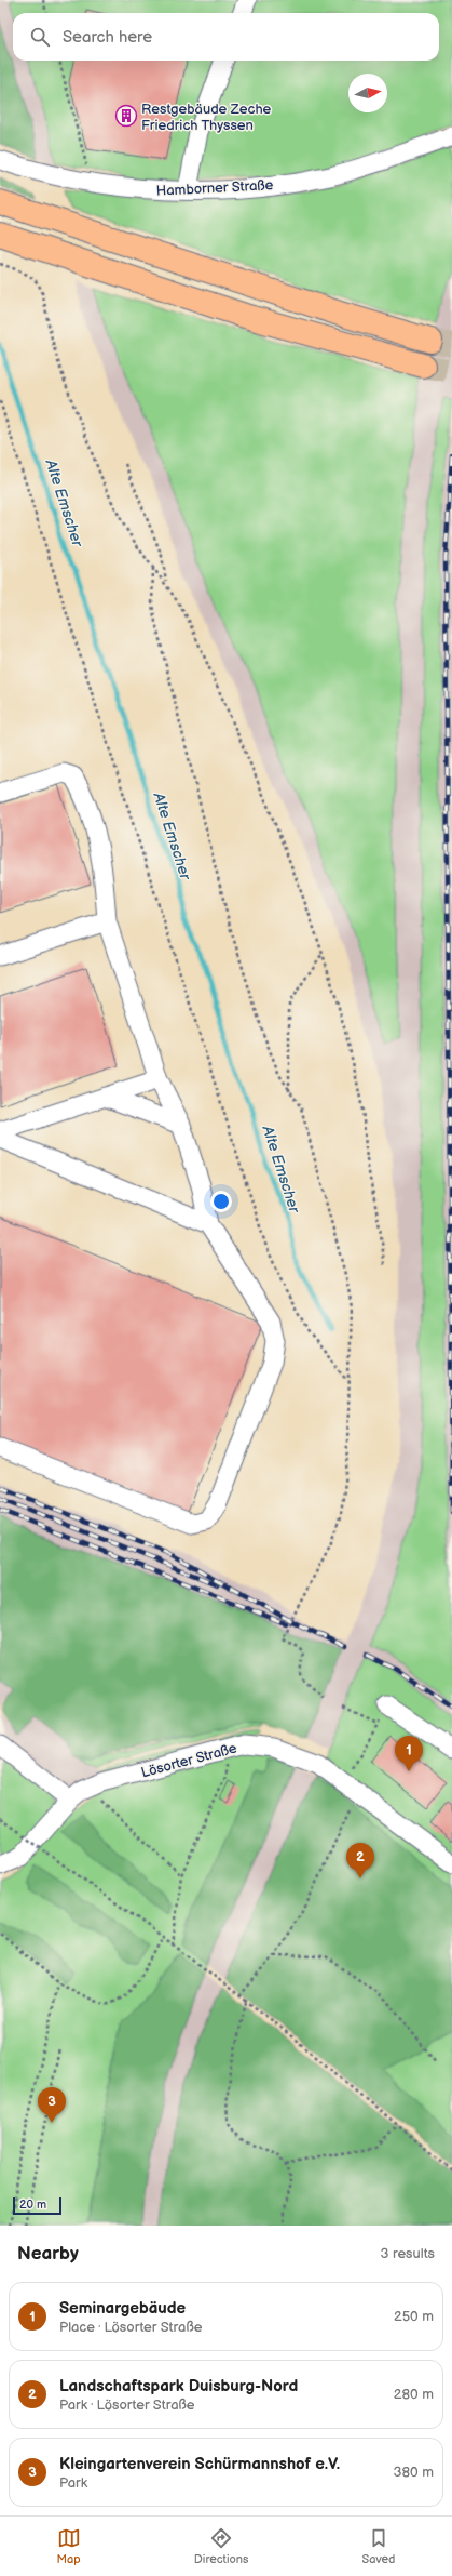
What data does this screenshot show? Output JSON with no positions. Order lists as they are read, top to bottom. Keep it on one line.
{"streets":{"street":["Hamborner Straße","Lösorter Straße"]},"water":["Alte Emscher"],"places":{"building":["Restgebäude Zeche Friedrich Thyssen"]},"scale_bar":"20 m","north":"right","page":{"search":"Search here","pins":["1","2","3"],"scale":"20 m","heading":["Nearby","3 results"],"list":[{"mark":"1","name":"Seminargebäude","note":"Place · Lösorter Straße","value":"250 m"},{"mark":"2","name":"Landschaftspark Duisburg-Nord","note":"Park · Lösorter Straße","value":"280 m"},{"mark":"3","name":"Kleingartenverein Schürmannshof e.V.","note":"Park","value":"380 m"}],"nav":["Map","Directions","Saved"]}}
